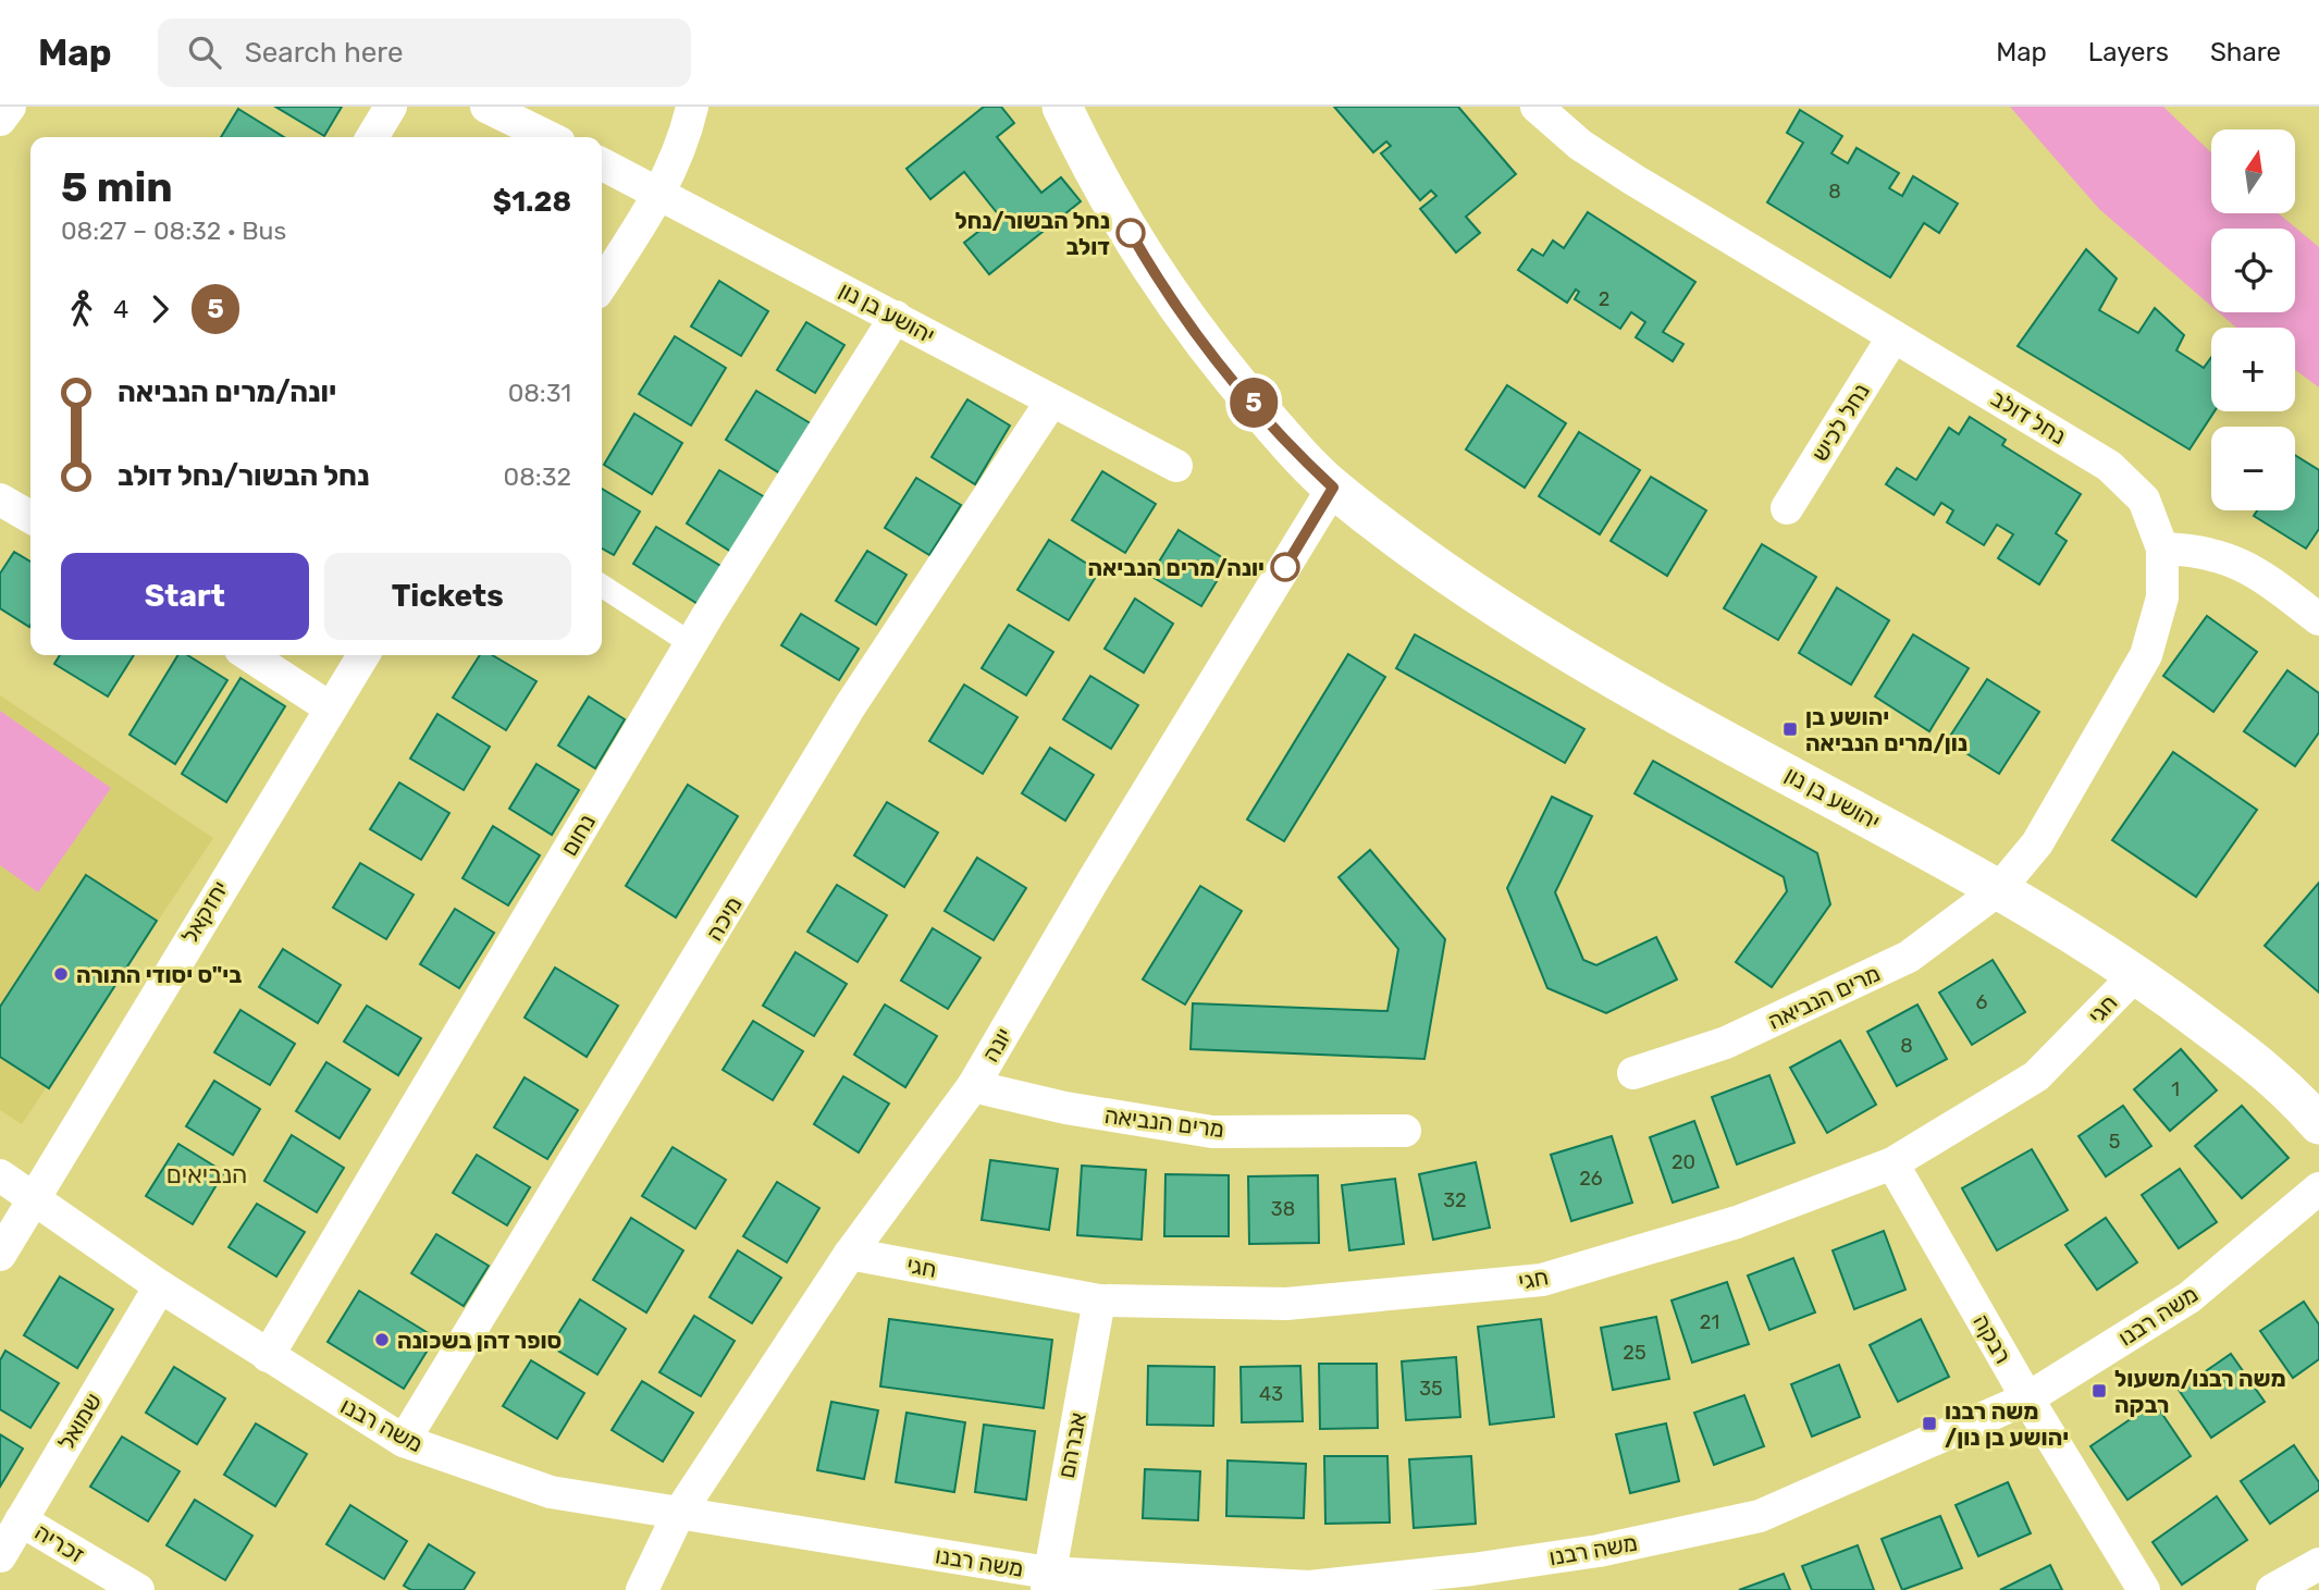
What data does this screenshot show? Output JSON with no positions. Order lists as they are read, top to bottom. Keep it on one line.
{"streets":{"street":["יהושע בן נון","נחל דולב","נחל לכיש","נחום","יחזקאל","מיכה","מרים הנביאה","חגי","יונה","משה רבנו","רבקה","שמואל","אברהם","זכריה"]},"crossings":[["יהושע בן נון","נחל דולב"],["יהושע בן נון","נחום"],["יהושע בן נון","מיכה"],["יהושע בן נון","מרים הנביאה"],["יהושע בן נון","חגי"],["יהושע בן נון","יונה"],["נחל דולב","נחל לכיש"],["נחל דולב","מרים הנביאה"],["נחום","משה רבנו"],["יחזקאל","משה רבנו"],["מיכה","משה רבנו"],["מרים הנביאה","יונה"],["חגי","יונה"],["חגי","רבקה"],["חגי","אברהם"],["יונה","משה רבנו"],["משה רבנו","רבקה"],["משה רבנו","שמואל"],["משה רבנו","אברהם"],["שמואל","זכריה"]],"districts":["הנביאים"],"places":{"other":["נחל הבשור/נחל דולב","יונה/מרים הנביאה","בי\"ס יסודי התורה","סופר דהן בשכונה"],"transit":["יהושע בן נון/מרים הנביאה","משה רבנו/משעול רבקה","משה רבנו /יהושע בן נון"]},"lines":["bus line 5"],"house_numbers":["8","2","6","8","1","5","20","26","32","38","21","25","35","43"],"north":"top","page":{"header":"Map","search":"Search here","nav":["Map","Layers","Share"],"on_map":"5","map_buttons":["+","−"],"heading":["5 min","08:27 – 08:32 · Bus","$1.28"],"legs":["4","5"],"list":[{"name":"יונה/מרים הנביאה","value":"08:31"},{"name":"נחל הבשור/נחל דולב","value":"08:32"}],"buttons":["Start","Tickets"]}}
